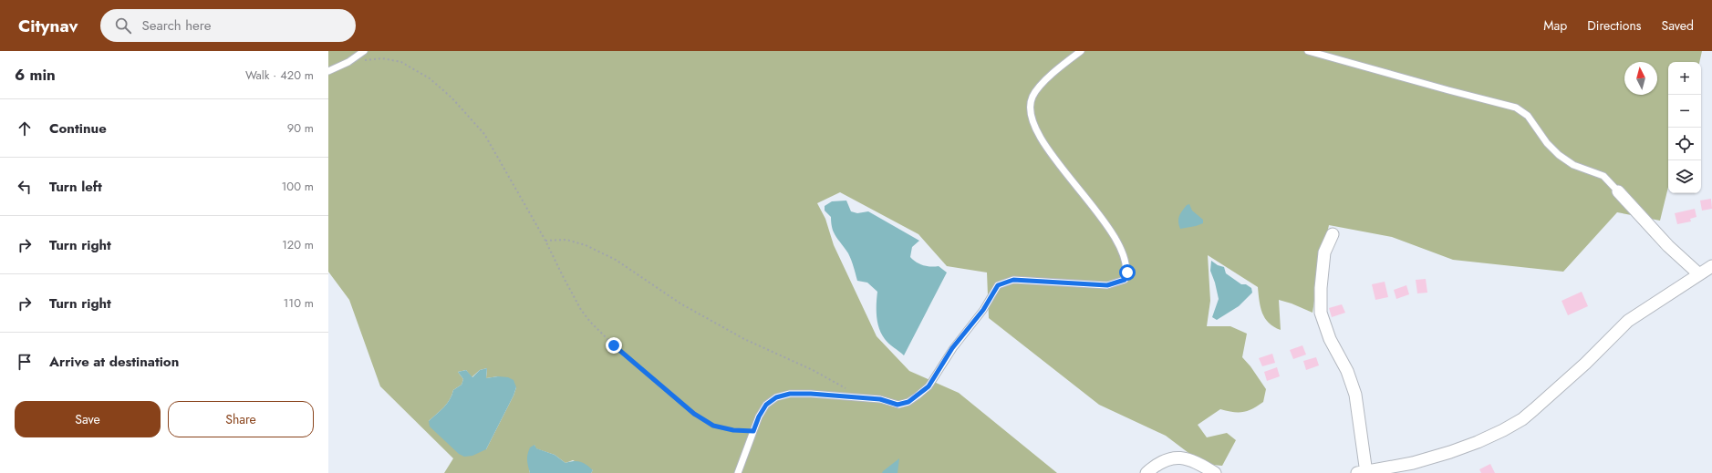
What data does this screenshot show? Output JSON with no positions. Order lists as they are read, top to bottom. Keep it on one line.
{"north":"top","page":{"header":"Citynav","search":"Search here","nav":["Map","Directions","Saved"],"heading":["6 min","Walk · 420 m"],"map_buttons":["+","−"],"list":[["Continue","90 m"],["Turn left","100 m"],["Turn right","120 m"],["Turn right","110 m"],"Arrive at destination"],"buttons":["Save","Share"]}}
